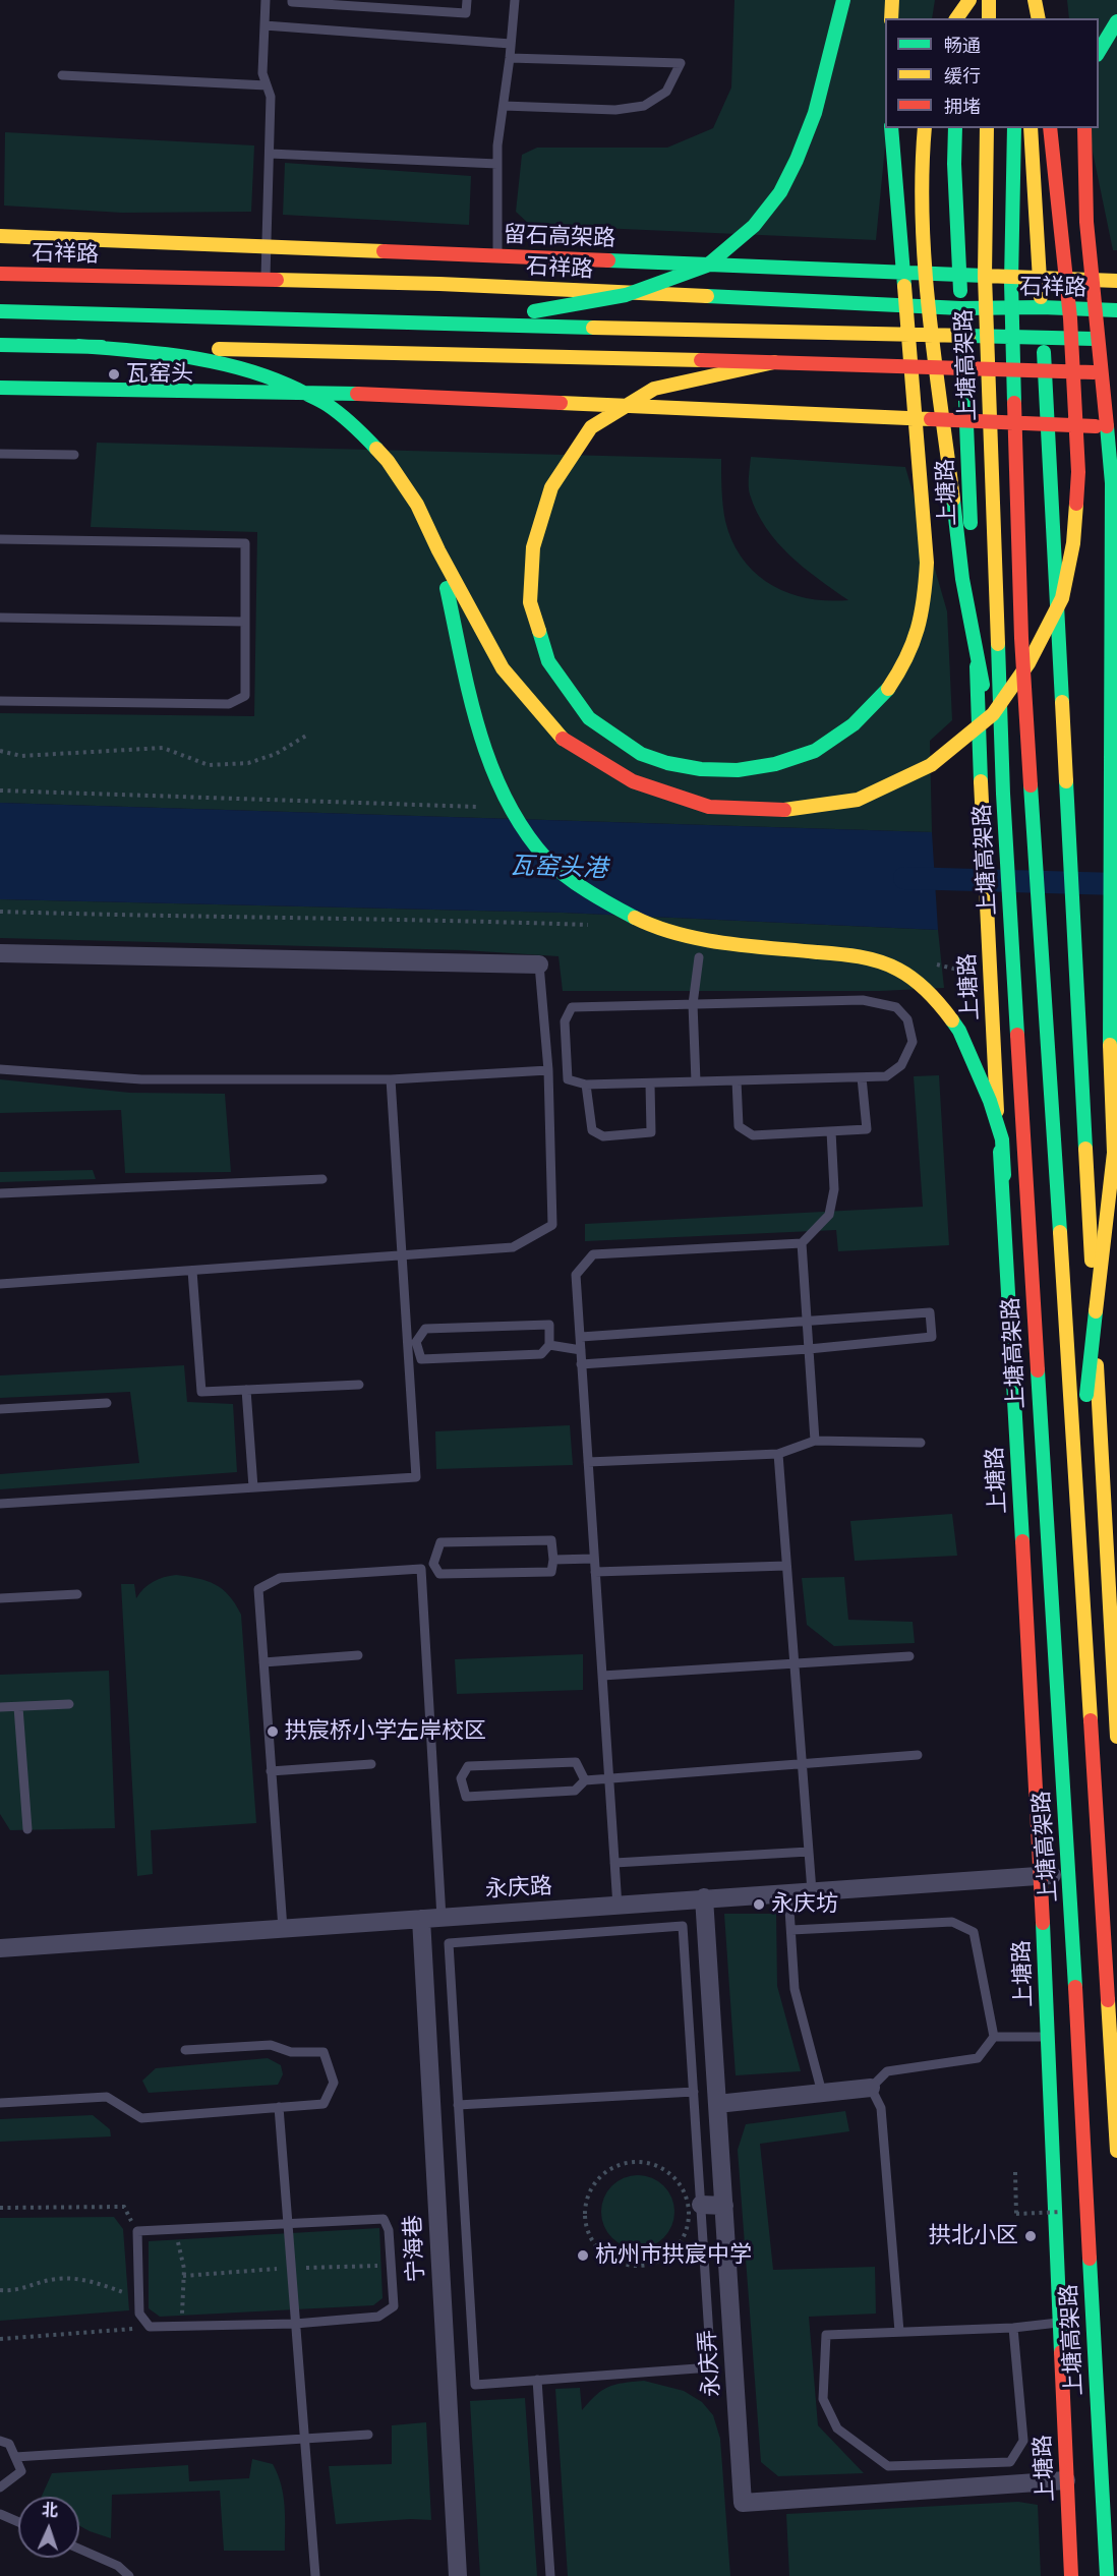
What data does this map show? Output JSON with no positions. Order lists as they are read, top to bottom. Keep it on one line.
{"streets":{"main road":["留石高架路","石祥路","上塘高架路","上塘路"],"street":["永庆路","宁海巷","永庆弄"]},"crossings":[["石祥路","上塘路"],["上塘路","永庆路"],["上塘路","永庆弄"],["永庆路","宁海巷"],["永庆路","永庆弄"]],"water":["瓦窑头港"],"places":["瓦窑头","拱宸桥小学左岸校区","永庆坊","拱北小区","杭州市拱宸中学"],"legend":["畅通","缓行","拥堵"],"north":"top"}
